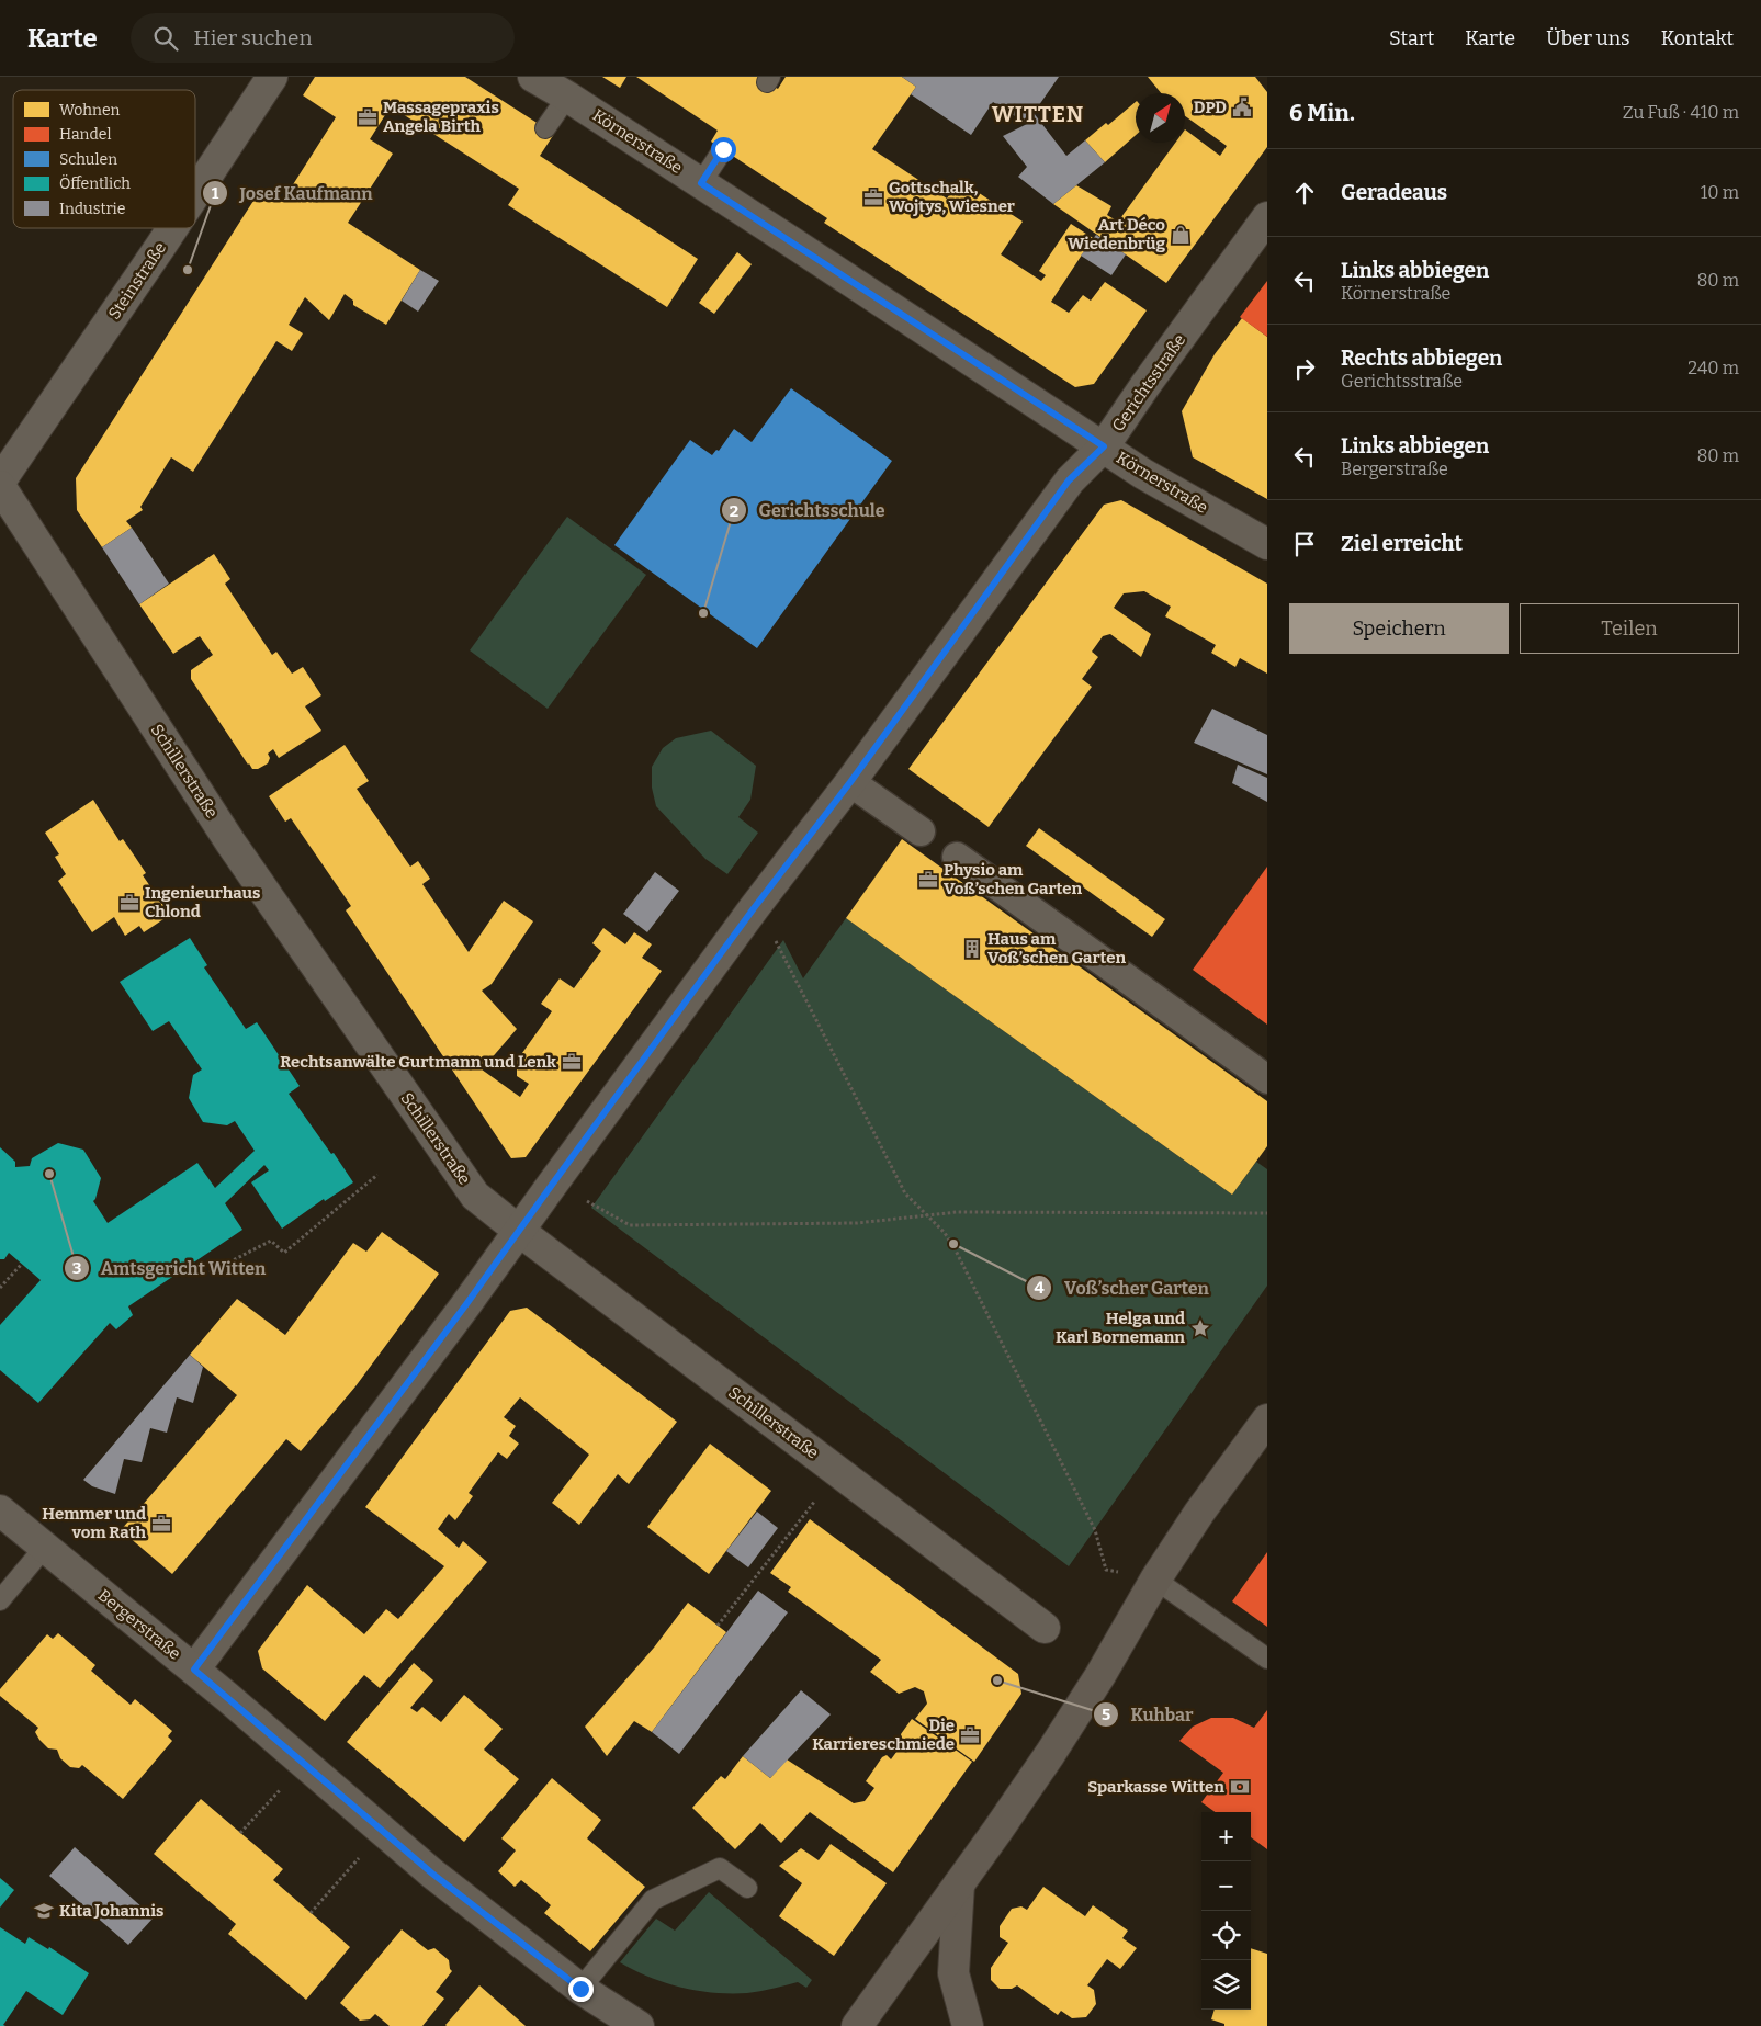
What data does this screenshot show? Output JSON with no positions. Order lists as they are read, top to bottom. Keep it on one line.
{"streets":{"street":["Körnerstraße","Steinstraße","Gerichtsstraße","Schillerstraße","Bergerstraße"]},"crossings":[["Körnerstraße","Gerichtsstraße"],["Gerichtsstraße","Schillerstraße"],["Gerichtsstraße","Bergerstraße"]],"districts":["WITTEN"],"places":{"public building":["DPD"],"office":["Massagepraxis Angela Birth","Gottschalk, Wojtys, Wiesner","Physio am Voß’schen Garten","Ingenieurhaus Chlond","Rechtsanwälte Gurtmann und Lenk","Hemmer und vom Rath","Die Karriereschmiede"],"shop":["Art Déco Wiedenbrüg"],"other":["Josef Kaufmann","Gerichtsschule","Amtsgericht Witten","Voß’scher Garten","Kuhbar"],"building":["Haus am Voß’schen Garten"],"place":["Helga und Karl Bornemann"],"bank":["Sparkasse Witten"],"school or university":["Kita Johannis"]},"legend":["Wohnen","Handel","Schulen","Öffentlich","Industrie"],"north":"top right","page":{"header":"Karte","search":"Hier suchen","nav":["Start","Karte","Über uns","Kontakt"],"heading":["6 Min.","Zu Fuß · 410 m"],"list":[["Geradeaus","10 m"],["Links abbiegen","Körnerstraße","80 m"],["Rechts abbiegen","Gerichtsstraße","240 m"],["Links abbiegen","Bergerstraße","80 m"],"Ziel erreicht"],"buttons":["Speichern","Teilen"],"map_buttons":["+","−"]}}
